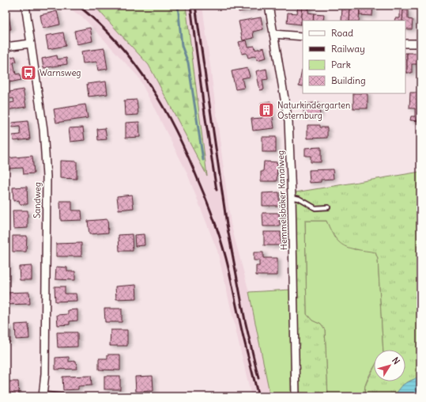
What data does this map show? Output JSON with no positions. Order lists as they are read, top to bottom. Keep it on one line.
{"streets":{"street":["Sandweg","Hemmelsbäker Kanalweg"]},"places":{"bus stop":["Warnsweg"],"building":["Naturkindergarten Osternburg"]},"legend":["Road","Railway","Park","Building"],"north":"top right"}
